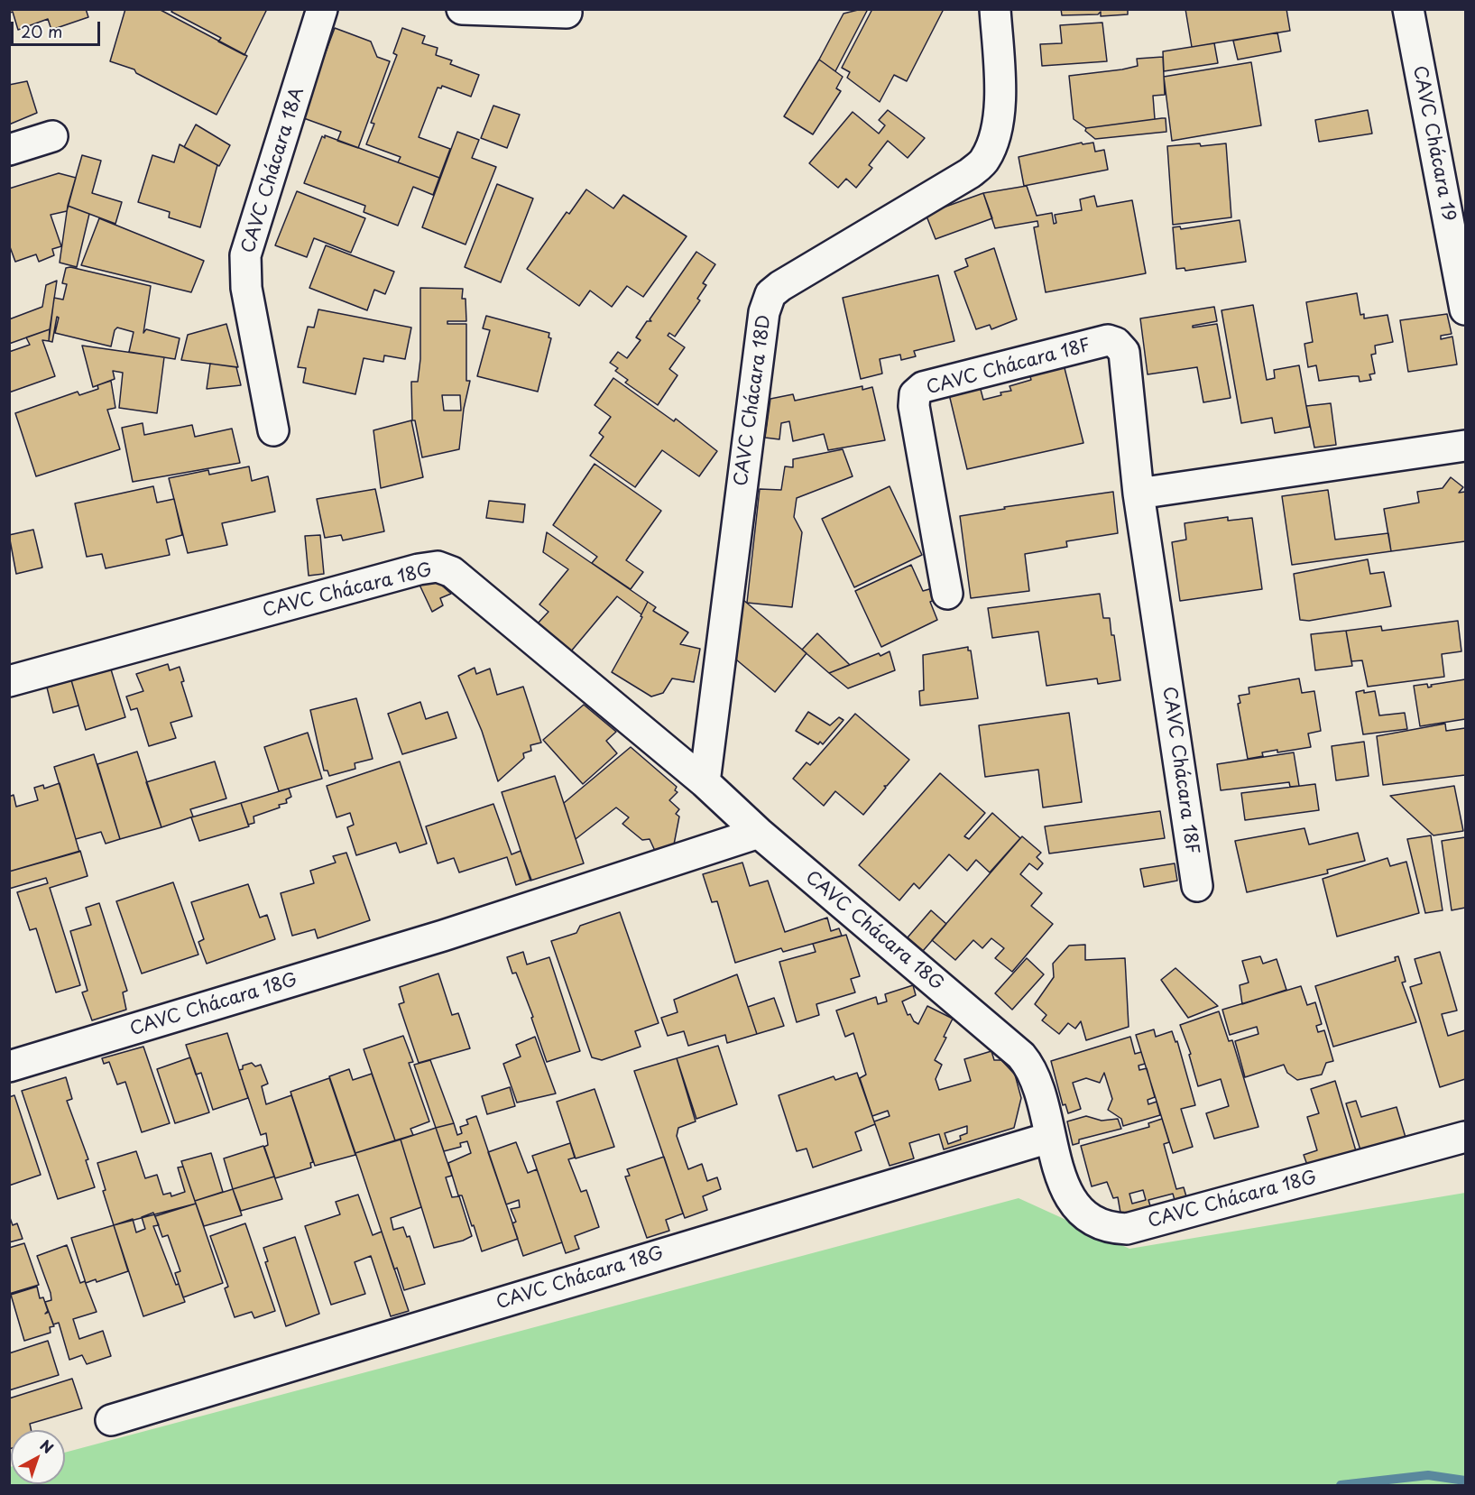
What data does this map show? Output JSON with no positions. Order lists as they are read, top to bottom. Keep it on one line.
{"streets":{"street":["CAVC Chácara 19","CAVC Chácara 18A","CAVC Chácara 18F","CAVC Chácara 18D","CAVC Chácara 18G"]},"crossings":[["CAVC Chácara 18D","CAVC Chácara 18G"]],"scale_bar":"20 m","north":"top right"}
